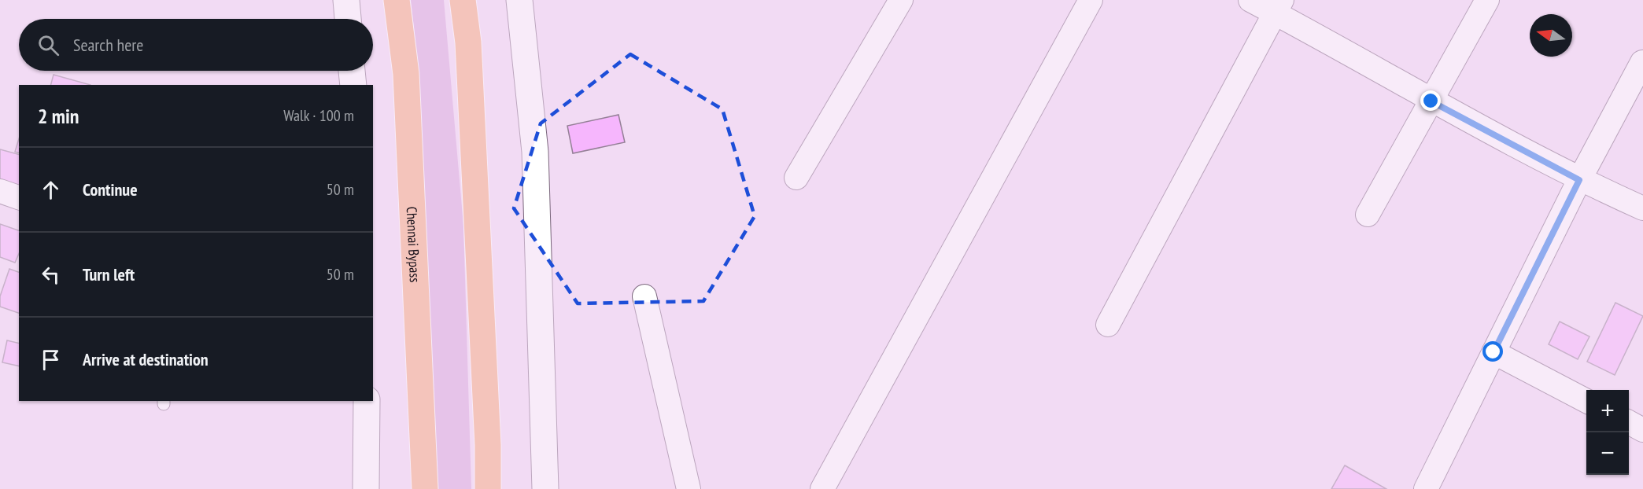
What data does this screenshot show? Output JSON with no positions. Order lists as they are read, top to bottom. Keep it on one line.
{"streets":{"highway":["Chennai Bypass"]},"north":"left","page":{"search":"Search here","heading":["2 min","Walk · 100 m"],"list":[["Continue","50 m"],["Turn left","50 m"],"Arrive at destination"],"map_buttons":["+","−"]}}
